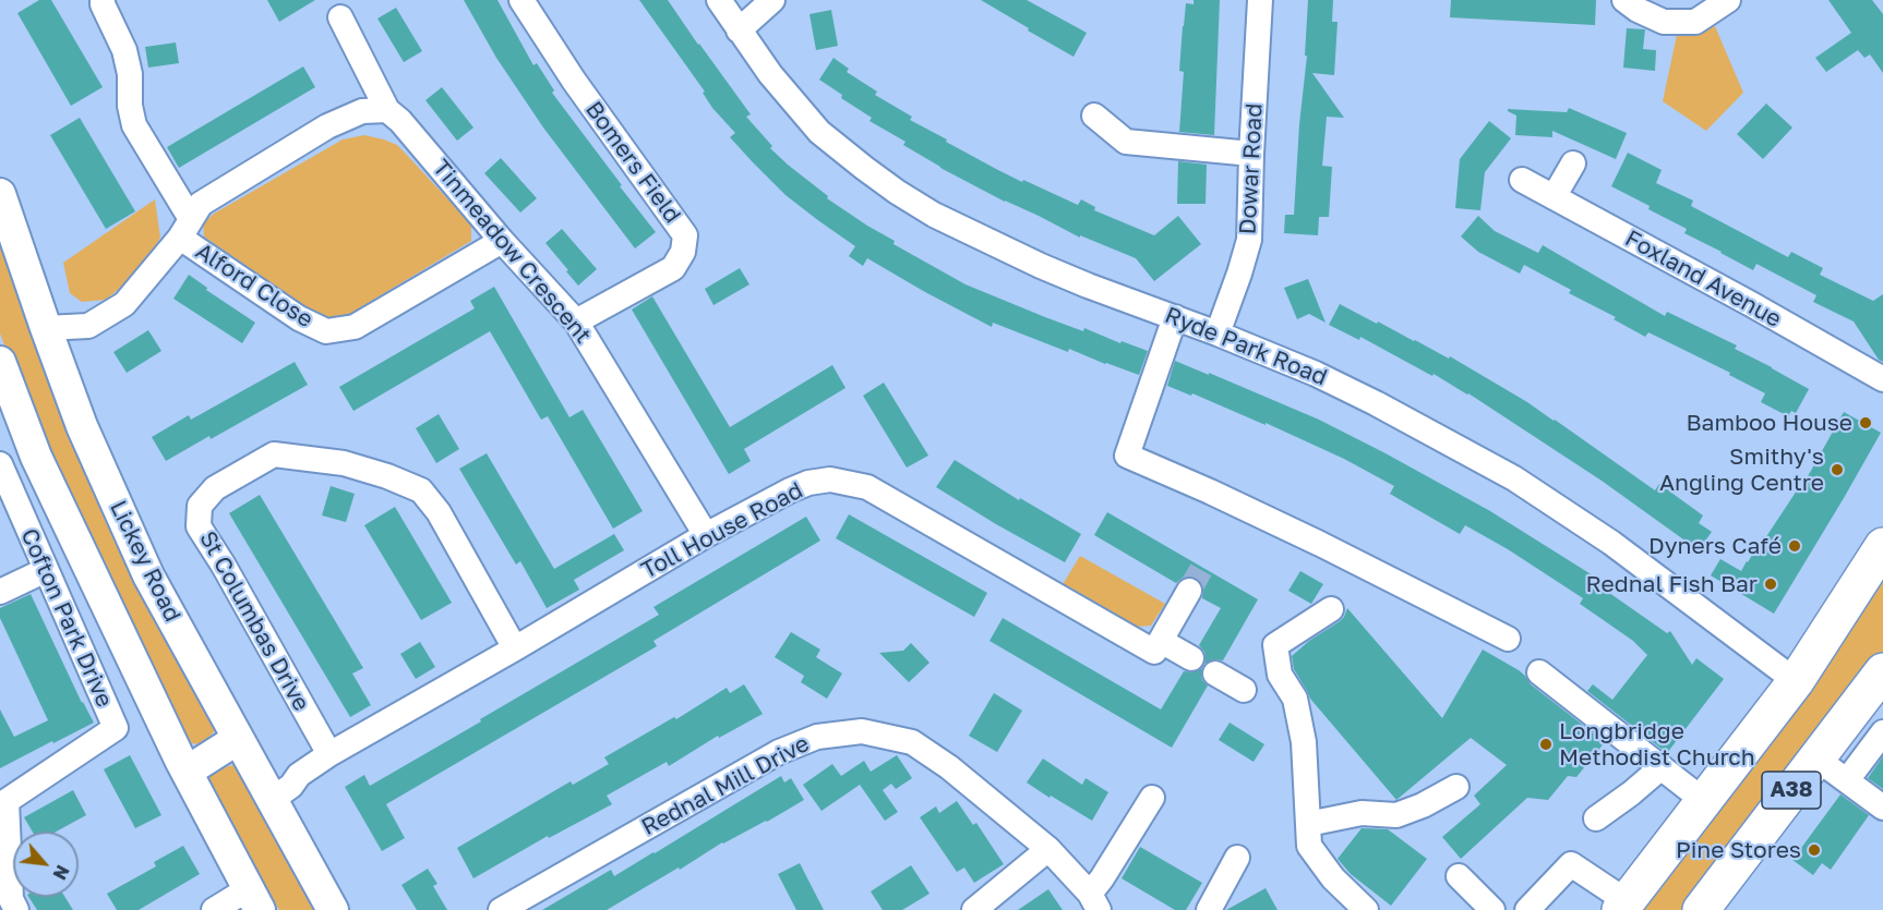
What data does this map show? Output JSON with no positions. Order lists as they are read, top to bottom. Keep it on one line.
{"streets":{"highway":["A38"],"main road":["Lickey Road"],"street":["Bomers Field","Dowar Road","Tinmeadow Crescent","Foxland Avenue","Alford Close","Ryde Park Road","Toll House Road","Cofton Park Drive","St Columbas Drive","Rednal Mill Drive"]},"crossings":[["Bomers Field","Tinmeadow Crescent"],["Dowar Road","Ryde Park Road"],["Tinmeadow Crescent","Alford Close"],["Tinmeadow Crescent","Toll House Road"],["Ryde Park Road","A38"],["Toll House Road","Lickey Road"],["Toll House Road","St Columbas Drive"]],"places":["Bamboo House","Smithy's Angling Centre","Dyners Café","Rednal Fish Bar","Longbridge Methodist Church","Pine Stores"],"north":"bottom right"}
